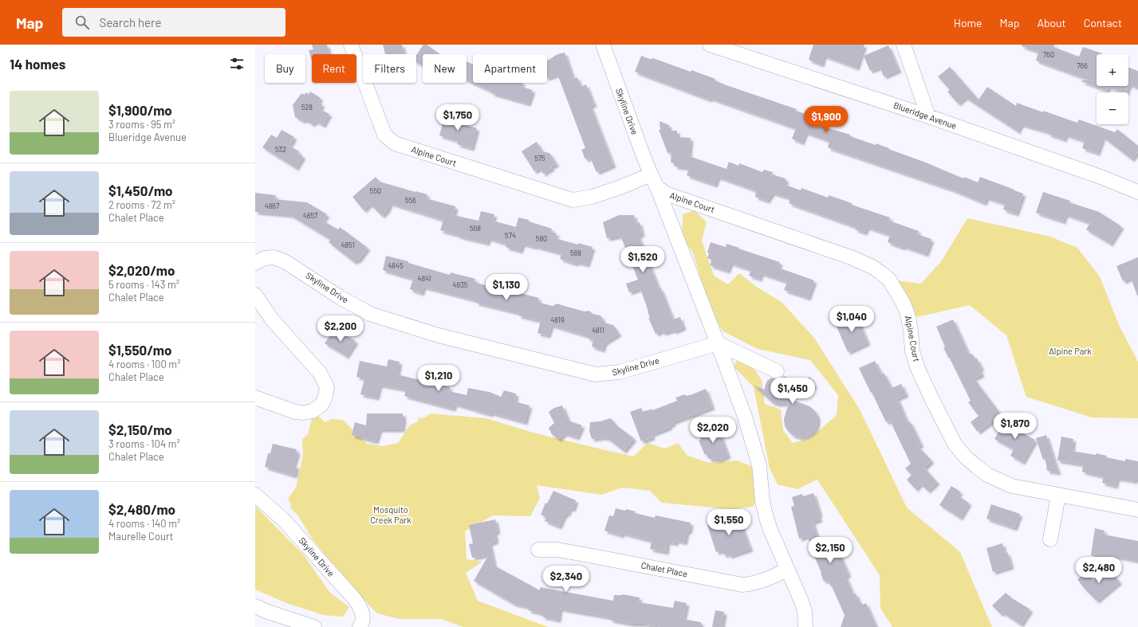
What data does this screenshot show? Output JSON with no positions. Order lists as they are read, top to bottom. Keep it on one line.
{"streets":{"street":["Skyline Drive","Blueridge Avenue","Alpine Court","Chalet Place"]},"crossings":[["Skyline Drive","Alpine Court"]],"parks":["Alpine Park","Mosquito Creek Park"],"house_numbers":["760","766","528","532","575","550","556","4867","4857","568","574","580","4851","588","4845","4841","4835","4819","4811"],"page":{"header":"Map","search":"Search here","nav":["Home","Map","About","Contact"],"heading":"14 homes","map_buttons":["+","−"],"chip":["Buy","Rent","Filters","New","Apartment"],"list":[{"name":"$1,900/mo","note":"3 rooms · 95 m² · Blueridge Avenue"},{"name":"$1,450/mo","note":"2 rooms · 72 m² · Chalet Place"},{"name":"$2,020/mo","note":"5 rooms · 143 m² · Chalet Place"},{"name":"$1,550/mo","note":"4 rooms · 100 m² · Chalet Place"},{"name":"$2,150/mo","note":"3 rooms · 104 m² · Chalet Place"},{"name":"$2,480/mo","note":"4 rooms · 140 m² · Maurelle Court"}],"price":["$1,750","$1,900","$1,520","$1,130","$1,040","$2,200","$1,210","$1,450","$1,870","$2,020","$1,550","$2,150","$2,480","$2,340"]}}
